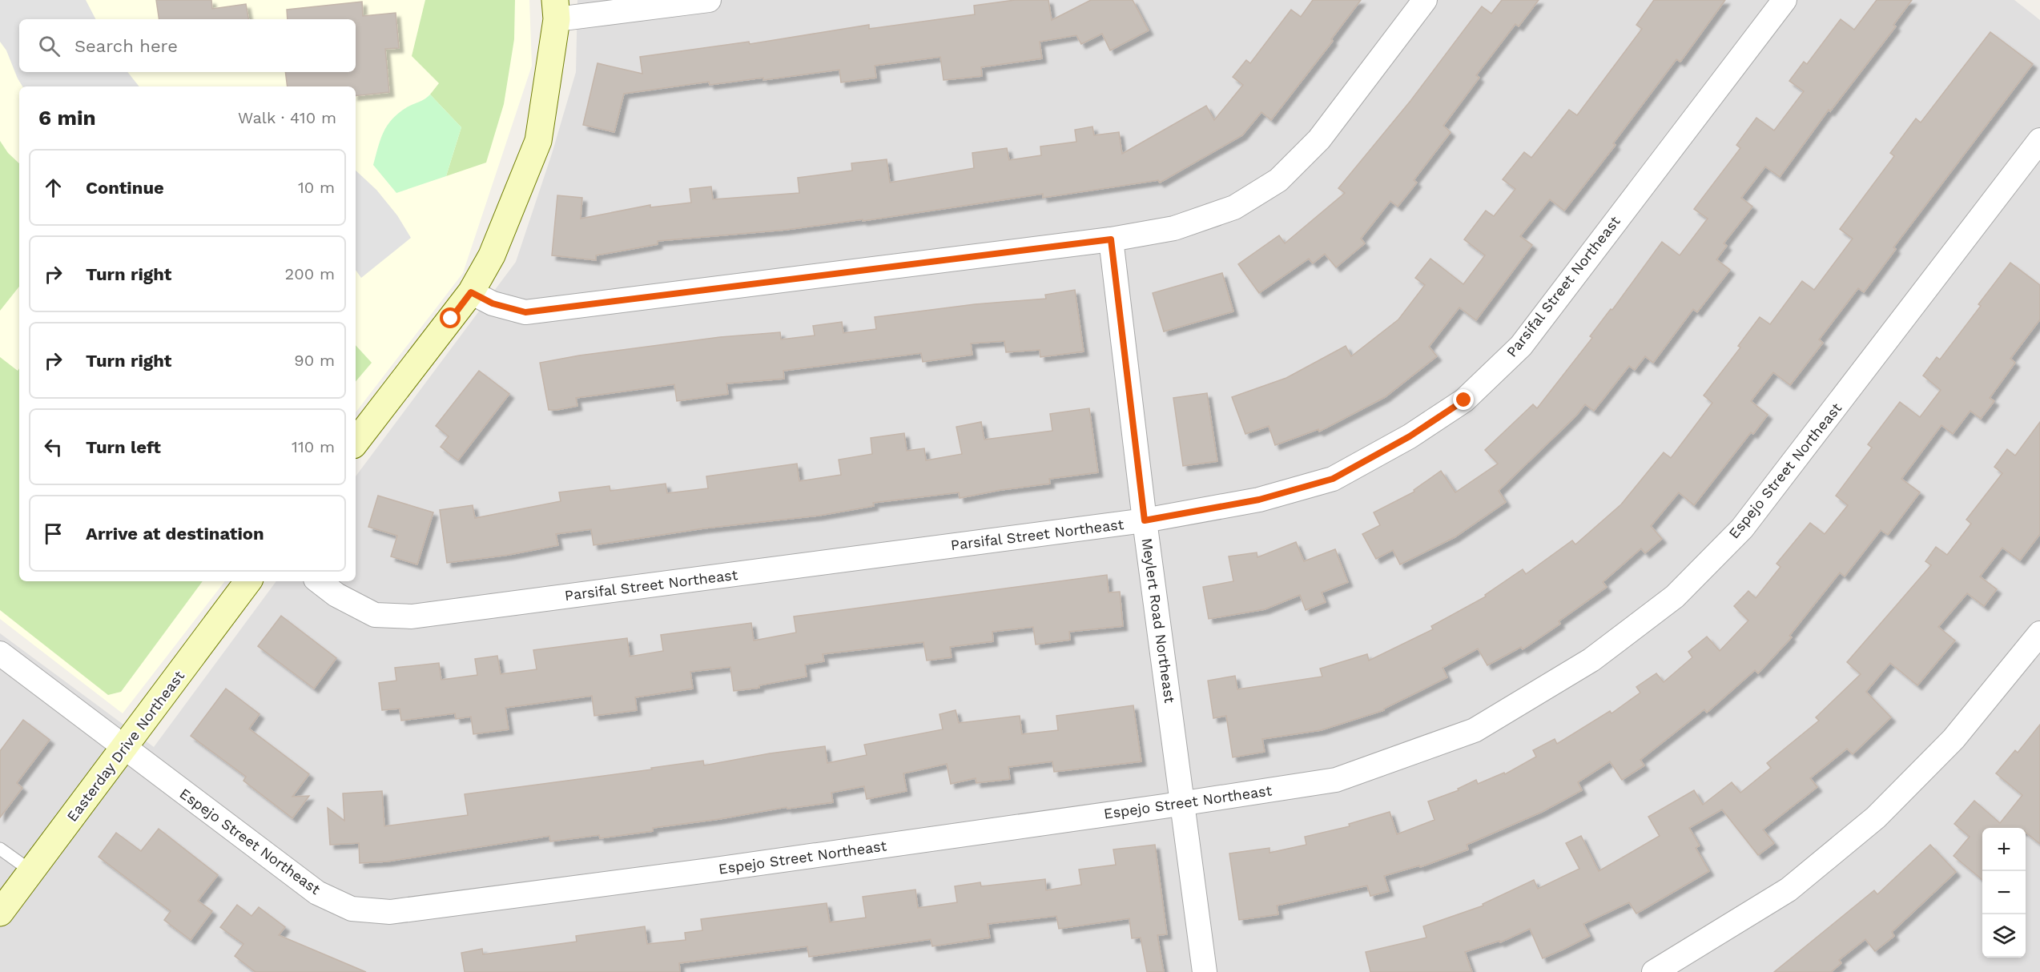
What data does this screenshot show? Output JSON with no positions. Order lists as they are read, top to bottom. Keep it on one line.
{"streets":{"street":["Parsifal Street Northeast","Espejo Street Northeast","Meylert Road Northeast","Easterday Drive Northeast"]},"crossings":[["Parsifal Street Northeast","Meylert Road Northeast"],["Espejo Street Northeast","Meylert Road Northeast"],["Espejo Street Northeast","Easterday Drive Northeast"]],"page":{"search":"Search here","heading":["6 min","Walk · 410 m"],"list":[["Continue","10 m"],["Turn right","200 m"],["Turn right","90 m"],["Turn left","110 m"],"Arrive at destination"],"map_buttons":["+","−"]}}
